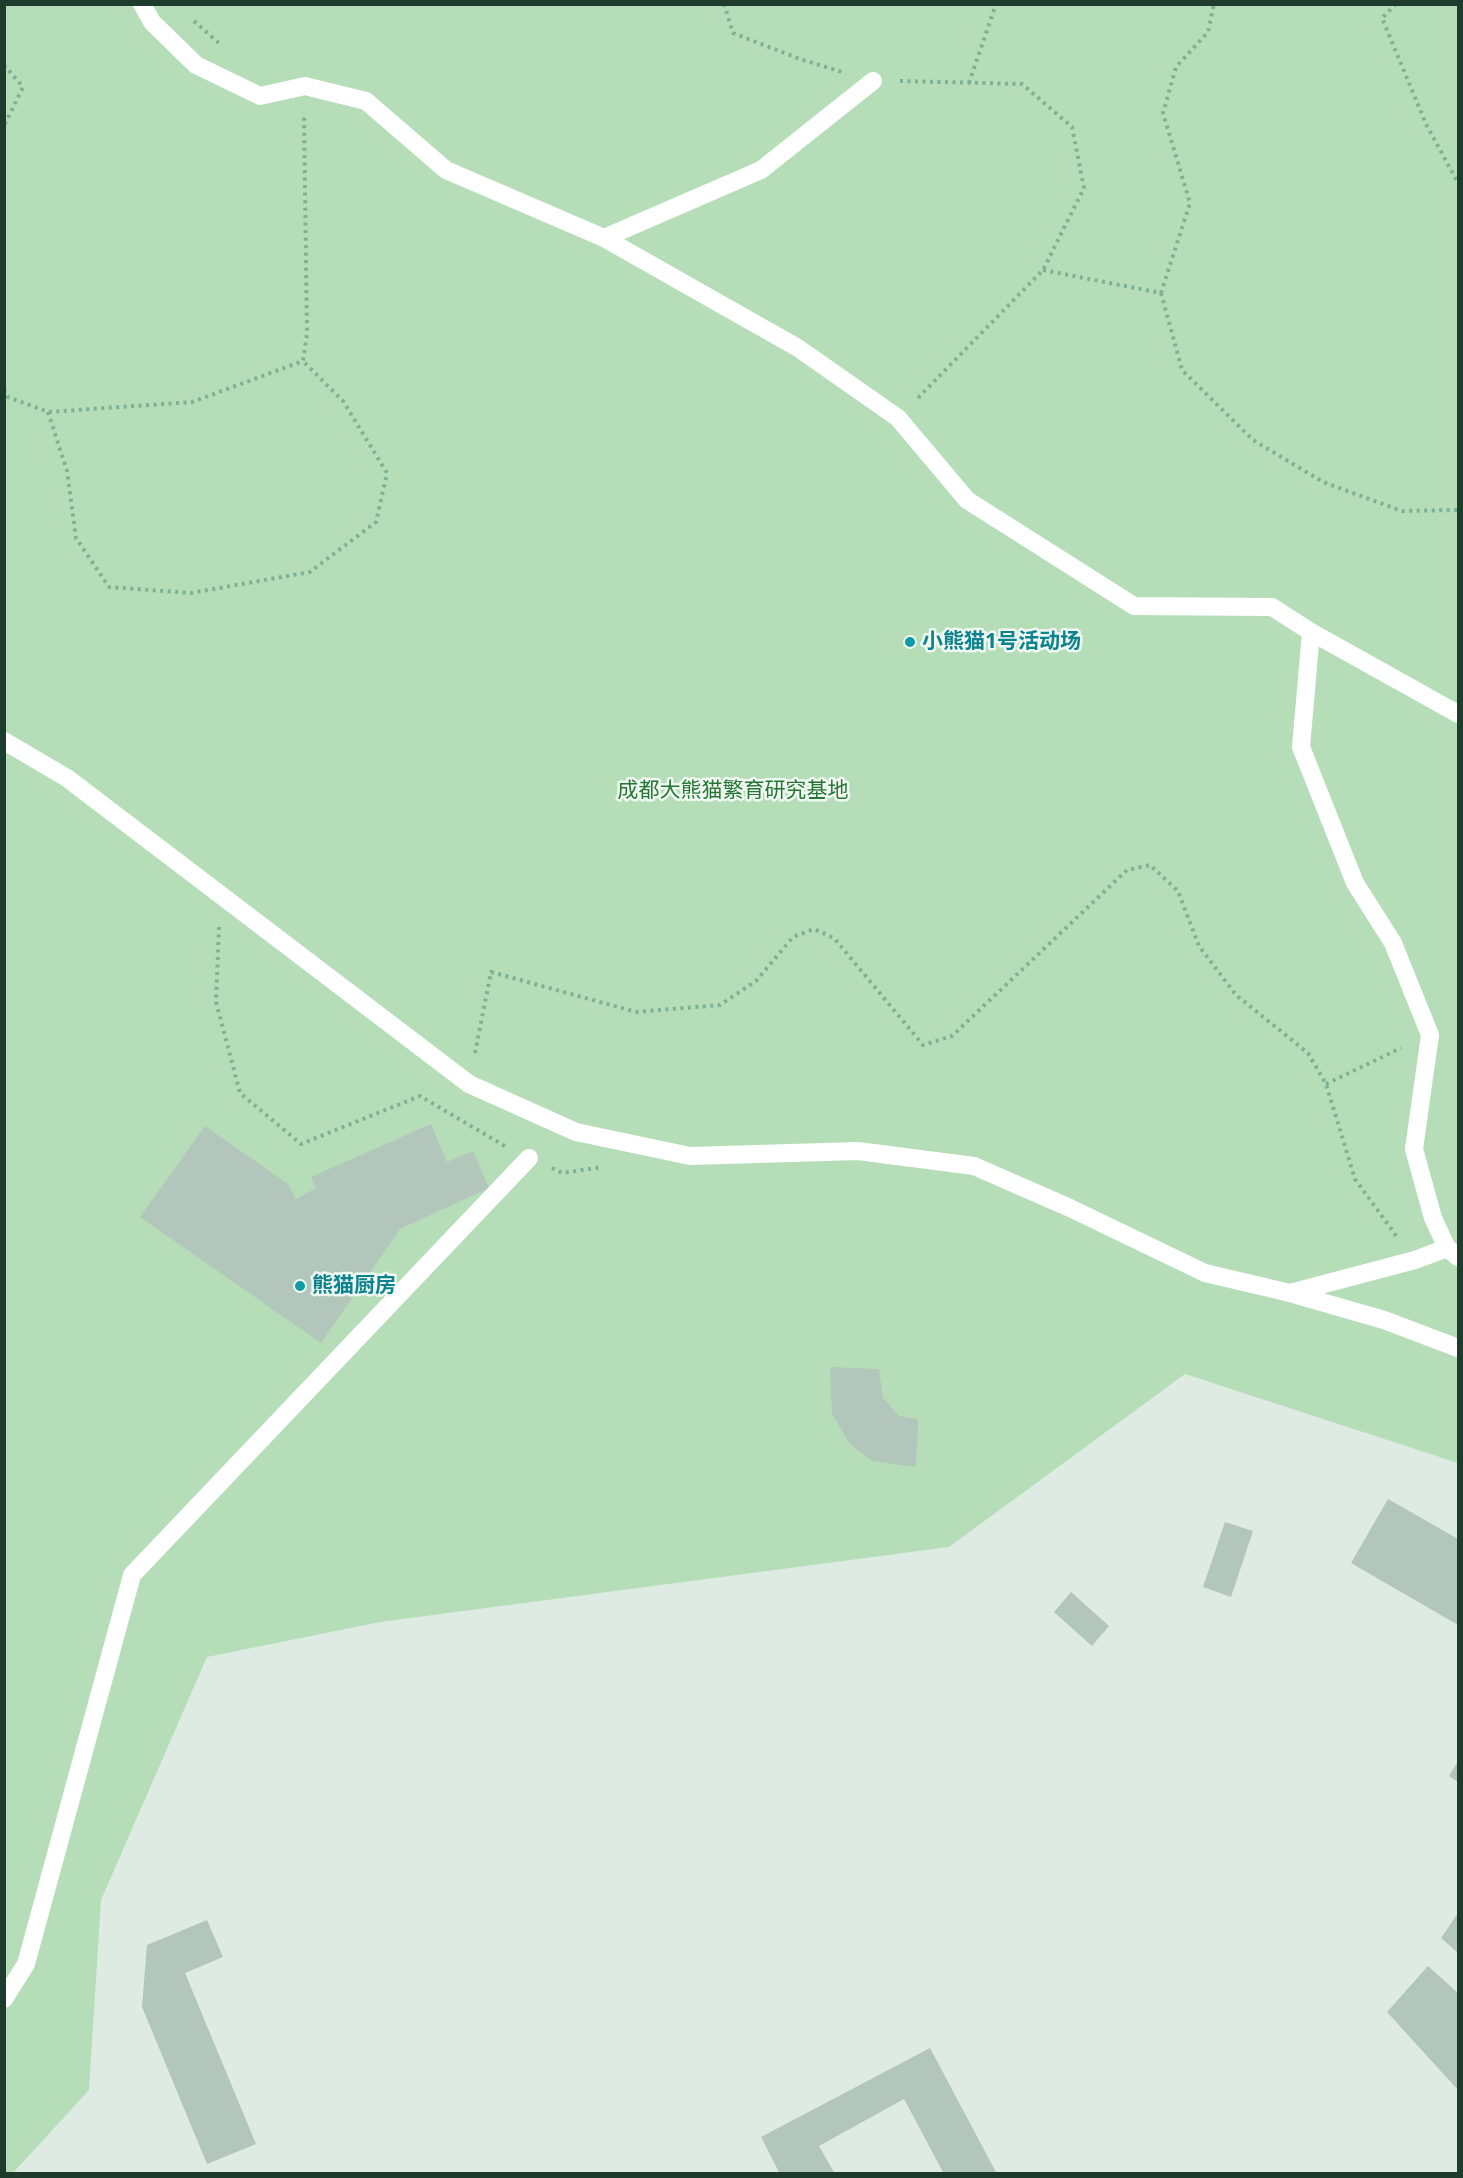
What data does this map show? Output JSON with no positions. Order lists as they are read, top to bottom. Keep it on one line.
{"parks":["成都大熊猫繁育研究基地"],"places":["小熊猫1号活动场","熊猫厨房"]}
